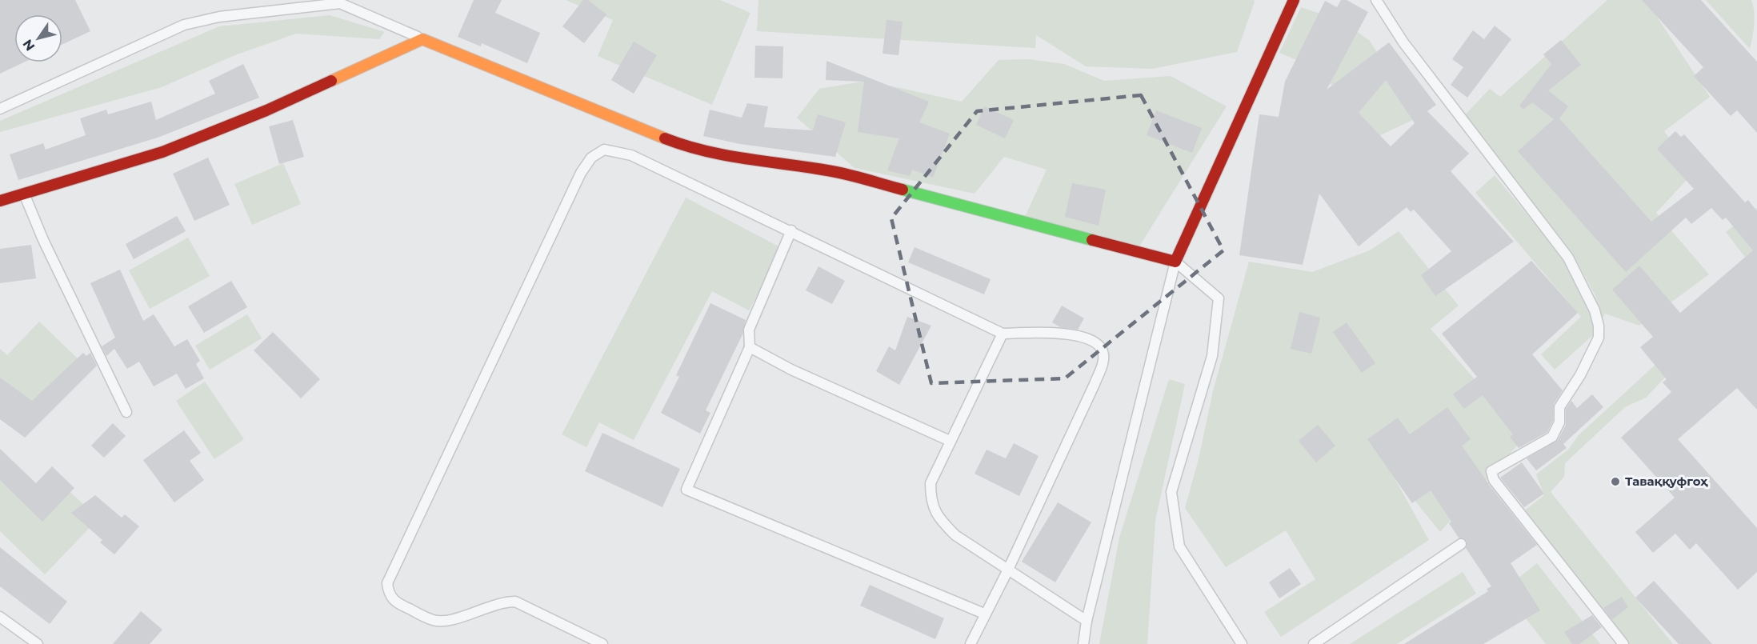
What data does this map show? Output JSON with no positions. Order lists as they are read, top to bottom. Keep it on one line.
{"places":["Таваққуфгоҳ"],"north":"bottom left"}
